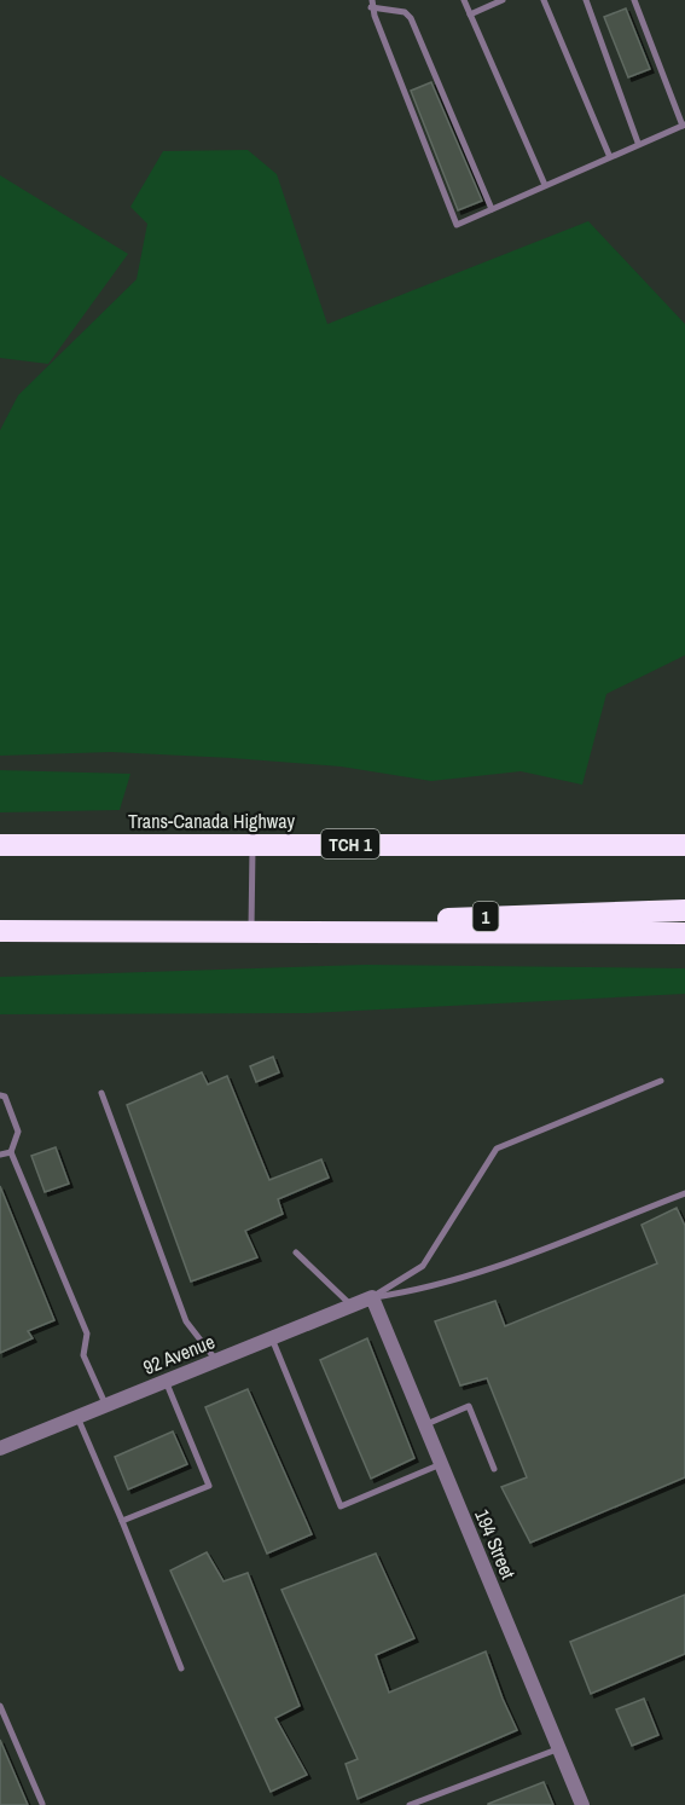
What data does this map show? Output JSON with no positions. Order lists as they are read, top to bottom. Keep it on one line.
{"streets":{"highway":["Trans-Canada Highway","TCH 1","1"],"street":["92 Avenue","194 Street"]},"crossings":[["92 Avenue","194 Street"]]}
